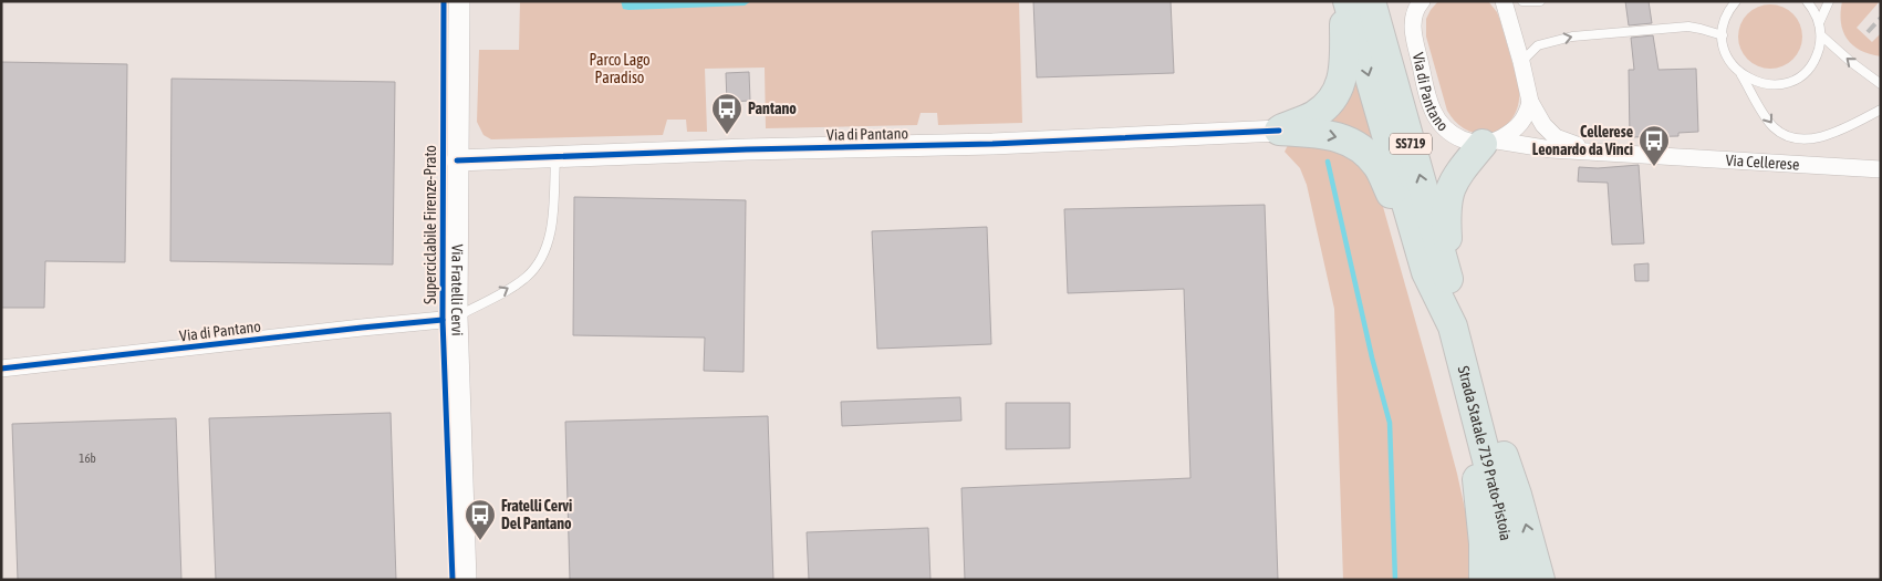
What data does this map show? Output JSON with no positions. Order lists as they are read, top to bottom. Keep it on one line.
{"streets":{"highway":["SS719","Strada Statale 719 Prato-Pistoia"],"street":["Via di Pantano","Via Cellerese","Via Fratelli Cervi"],"cycle path":["Superciclabile Firenze-Prato"]},"crossings":[["Via di Pantano","Via Cellerese"],["Via di Pantano","Via Fratelli Cervi"]],"parks":["Parco Lago Paradiso"],"places":{"bus stop":["Pantano","Cellerese Leonardo da Vinci","Fratelli Cervi Del Pantano"]},"house_numbers":["16b"]}
